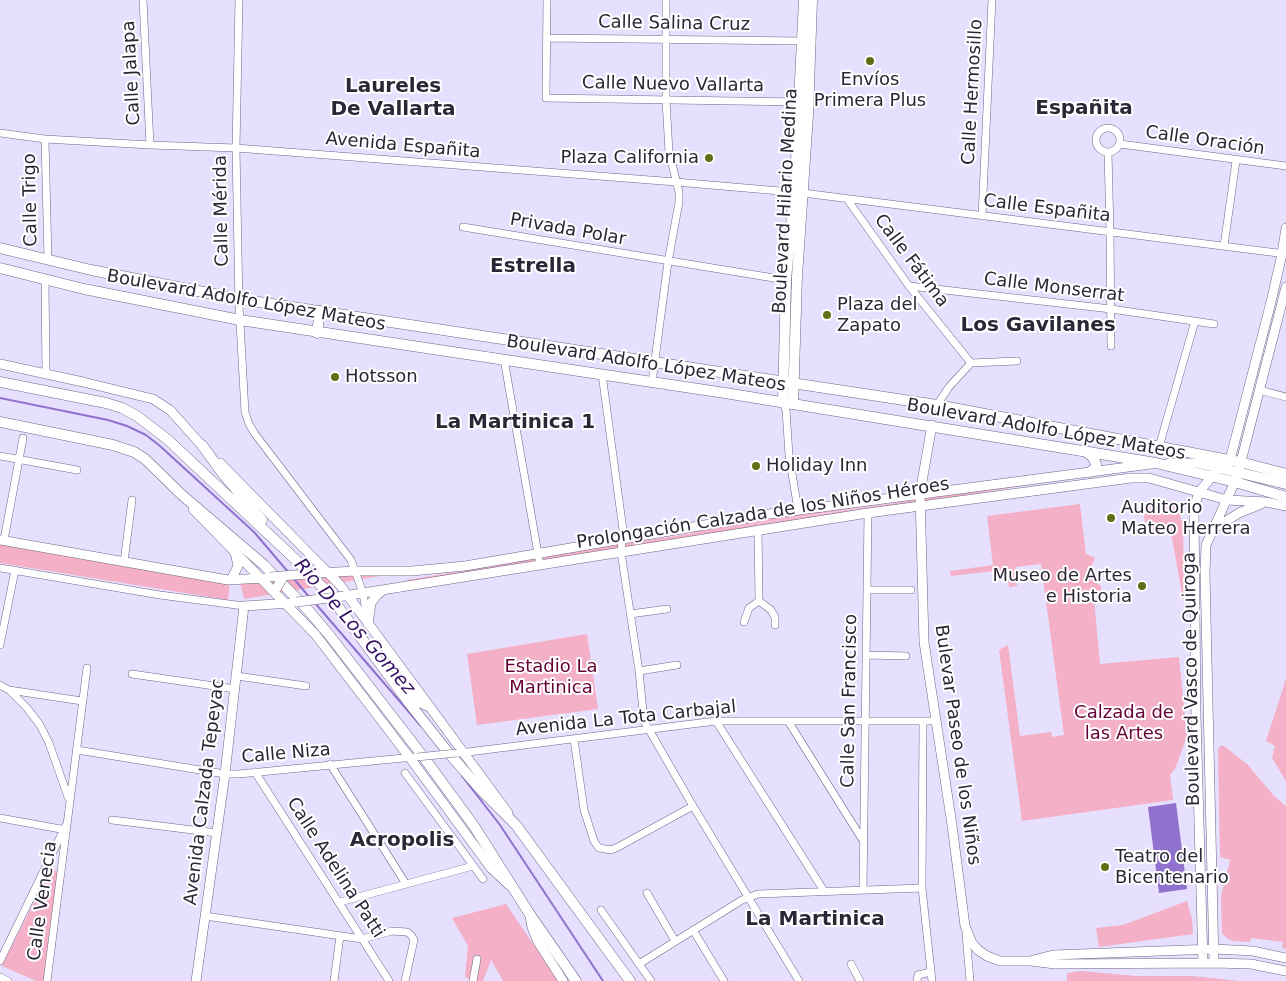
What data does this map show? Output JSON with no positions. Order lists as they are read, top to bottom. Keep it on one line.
{"streets":{"main road":["Boulevard Hilario Medina","Boulevard Adolfo López Mateos"],"street":["Calle Salina Cruz","Calle Jalapa","Calle Nuevo Vallarta","Calle Hermosillo","Calle Oración","Avenida Españita","Calle Trigo","Calle Españita","Calle Mérida","Privada Polar","Calle Fátima","Calle Monserrat","Prolongación Calzada de los Niños Héroes","Boulevard Vasco de Quiroga","Calle San Francisco","Avenida La Tota Carbajal","Bulevar Paseo de los Niños","Calle Niza","Avenida Calzada Tepeyac","Calle Adelina Patti","Calle Venecia"]},"crossings":[["Calle Salina Cruz","Calle Nuevo Vallarta"],["Calle Salina Cruz","Boulevard Hilario Medina"],["Calle Jalapa","Avenida Españita"],["Calle Nuevo Vallarta","Boulevard Hilario Medina"],["Calle Hermosillo","Calle Españita"],["Avenida Españita","Calle Trigo"],["Avenida Españita","Boulevard Hilario Medina"],["Avenida Españita","Calle Españita"],["Avenida Españita","Calle Mérida"],["Calle Trigo","Boulevard Adolfo López Mateos"],["Boulevard Hilario Medina","Calle Españita"],["Boulevard Hilario Medina","Privada Polar"],["Boulevard Hilario Medina","Boulevard Adolfo López Mateos"],["Calle Españita","Calle Fátima"],["Calle Españita","Boulevard Vasco de Quiroga"],["Calle Mérida","Boulevard Adolfo López Mateos"],["Calle Mérida","Prolongación Calzada de los Niños Héroes"],["Calle Fátima","Calle Monserrat"],["Boulevard Adolfo López Mateos","Prolongación Calzada de los Niños Héroes"],["Boulevard Adolfo López Mateos","Boulevard Vasco de Quiroga"],["Boulevard Adolfo López Mateos","Bulevar Paseo de los Niños"],["Prolongación Calzada de los Niños Héroes","Boulevard Vasco de Quiroga"],["Prolongación Calzada de los Niños Héroes","Calle San Francisco"],["Prolongación Calzada de los Niños Héroes","Bulevar Paseo de los Niños"],["Prolongación Calzada de los Niños Héroes","Avenida Calzada Tepeyac"],["Boulevard Vasco de Quiroga","Bulevar Paseo de los Niños"],["Calle San Francisco","Avenida La Tota Carbajal"],["Avenida La Tota Carbajal","Bulevar Paseo de los Niños"],["Avenida La Tota Carbajal","Calle Niza"],["Calle Niza","Avenida Calzada Tepeyac"],["Calle Niza","Calle Adelina Patti"],["Calle Niza","Calle Venecia"]],"districts":["Laureles De Vallarta","Españita","Estrella","Los Gavilanes","La Martinica 1","Acropolis","La Martinica"],"water":["Rio De Los Gomez"],"parks":["Estadio La Martinica","Calzada de las Artes"],"places":["Envíos Primera Plus","Plaza California","Plaza del Zapato","Hotsson","Holiday Inn","Auditorio Mateo Herrera","Museo de Artes e Historia","Teatro del Bicentenario"]}
